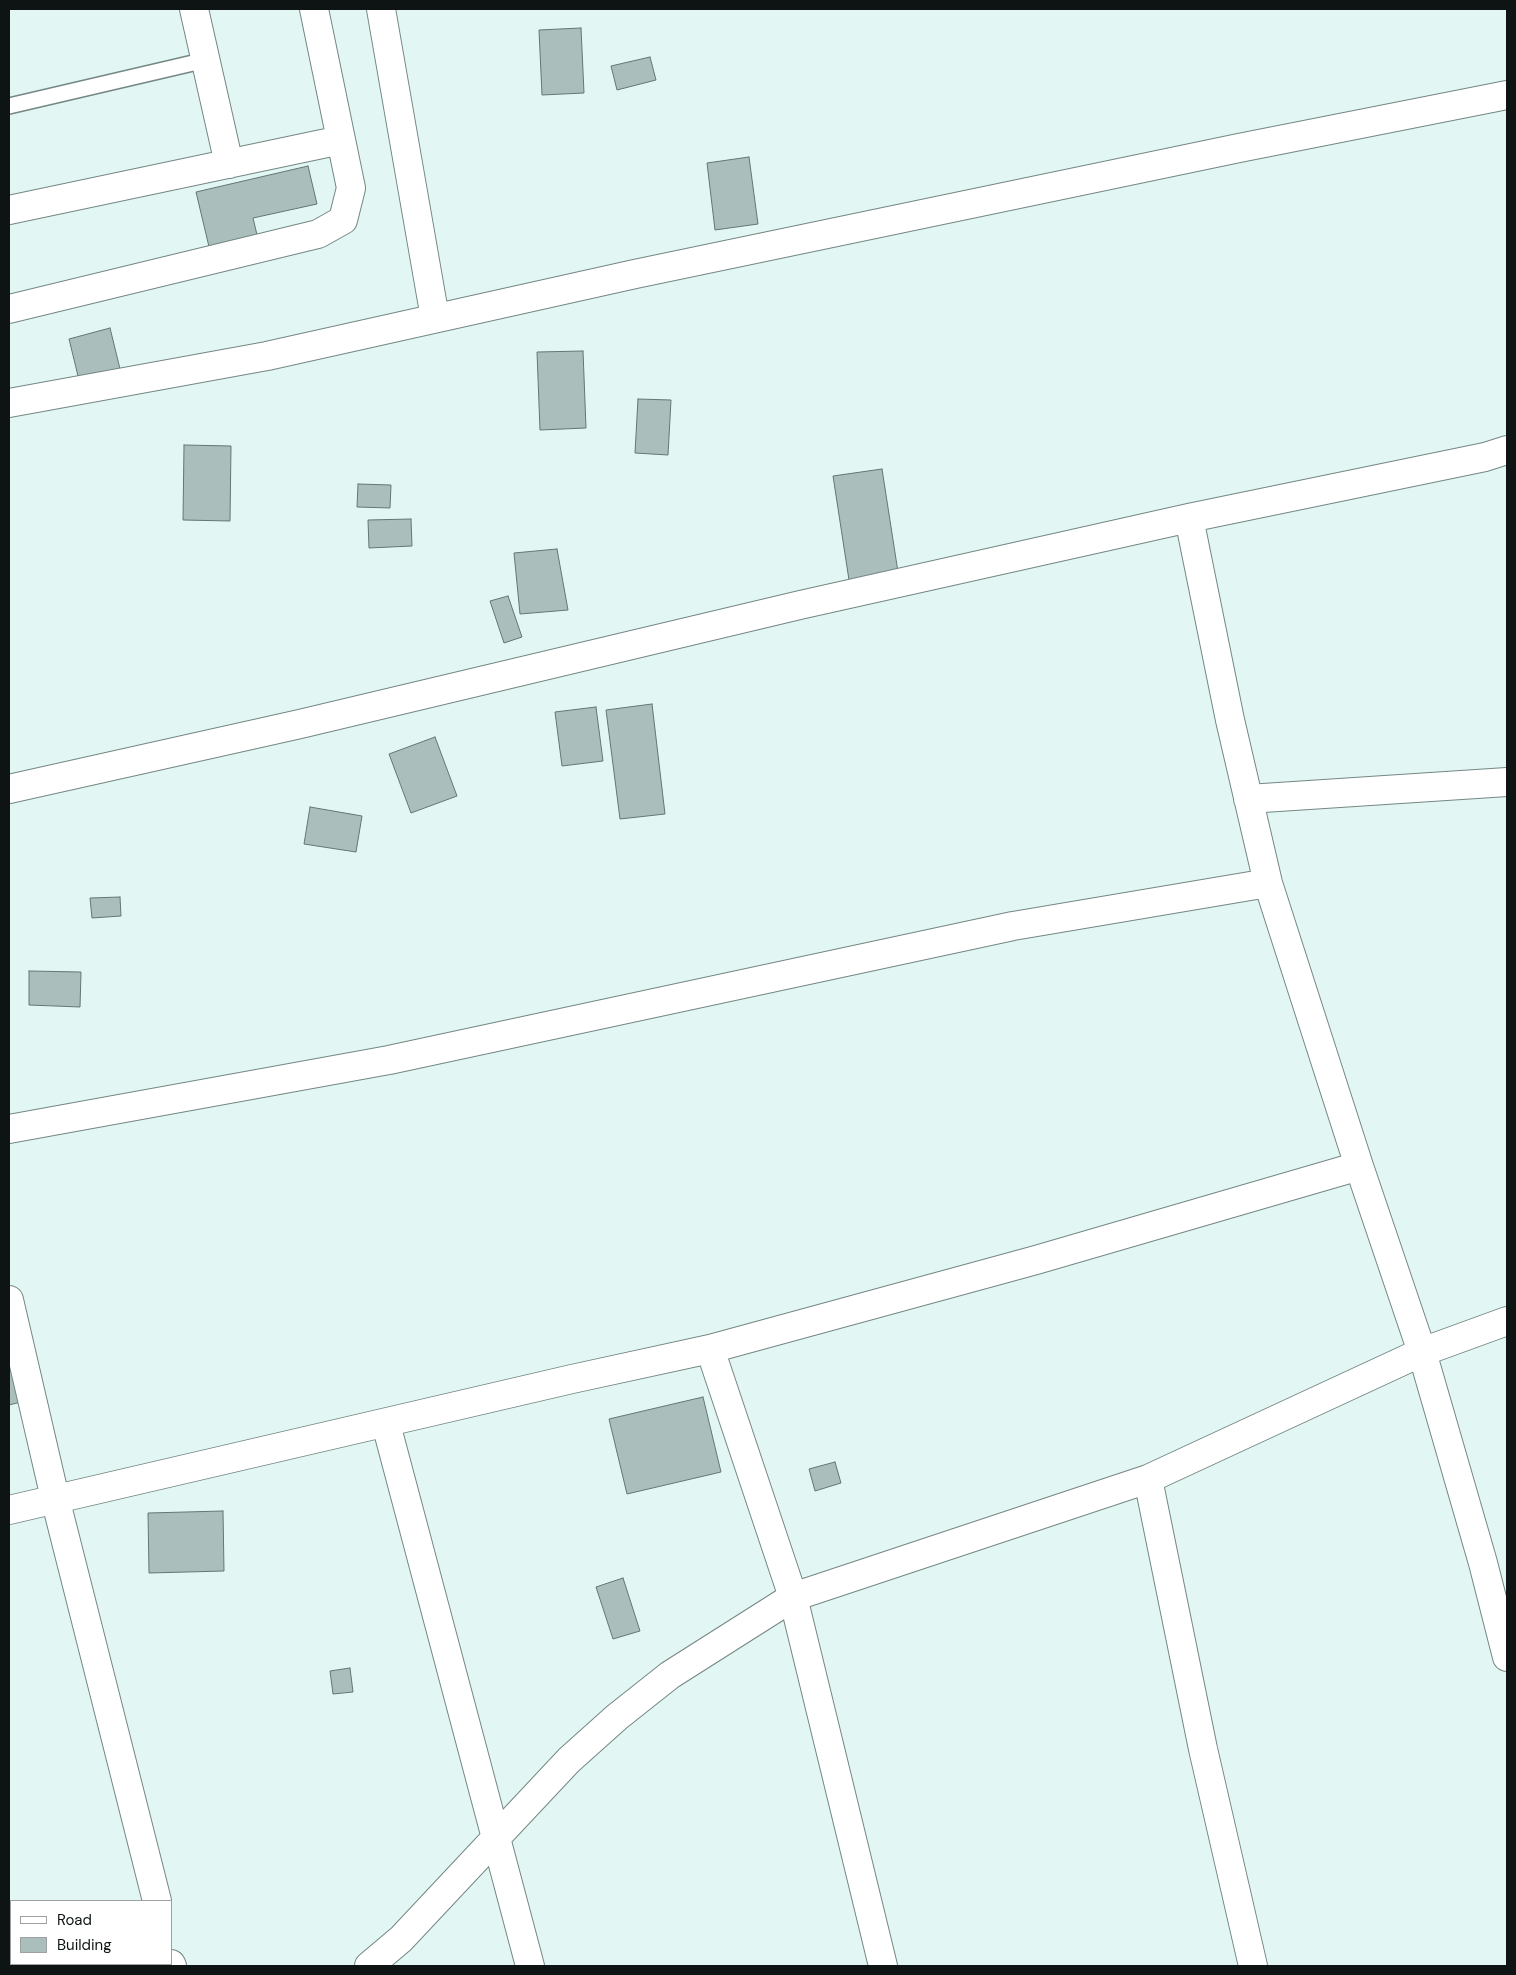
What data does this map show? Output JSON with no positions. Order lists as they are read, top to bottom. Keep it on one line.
{"legend":["Road","Building"]}
